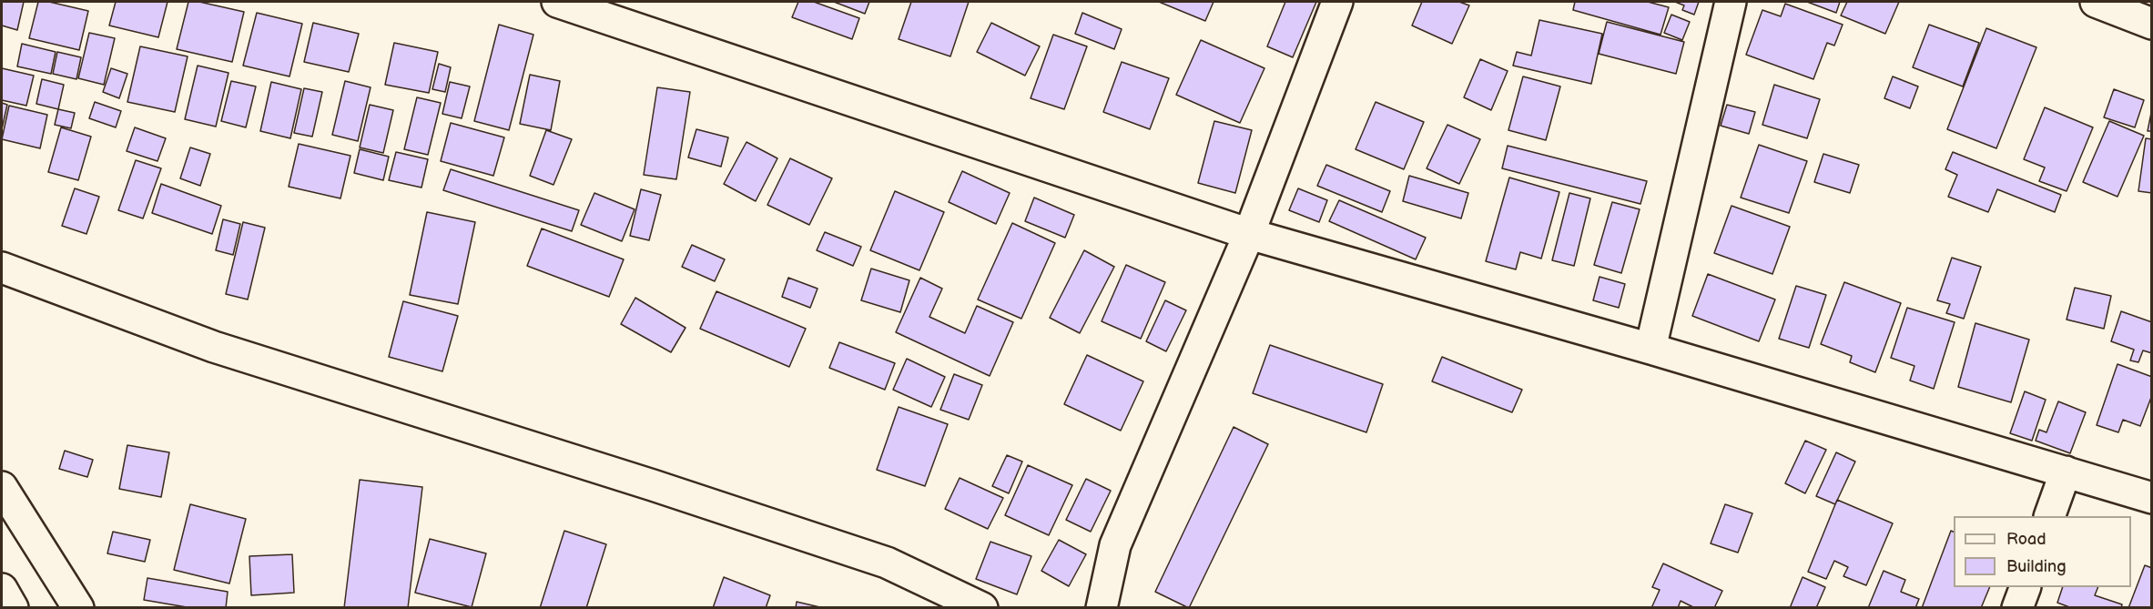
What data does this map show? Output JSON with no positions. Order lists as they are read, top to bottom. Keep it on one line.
{"legend":["Road","Building"]}
